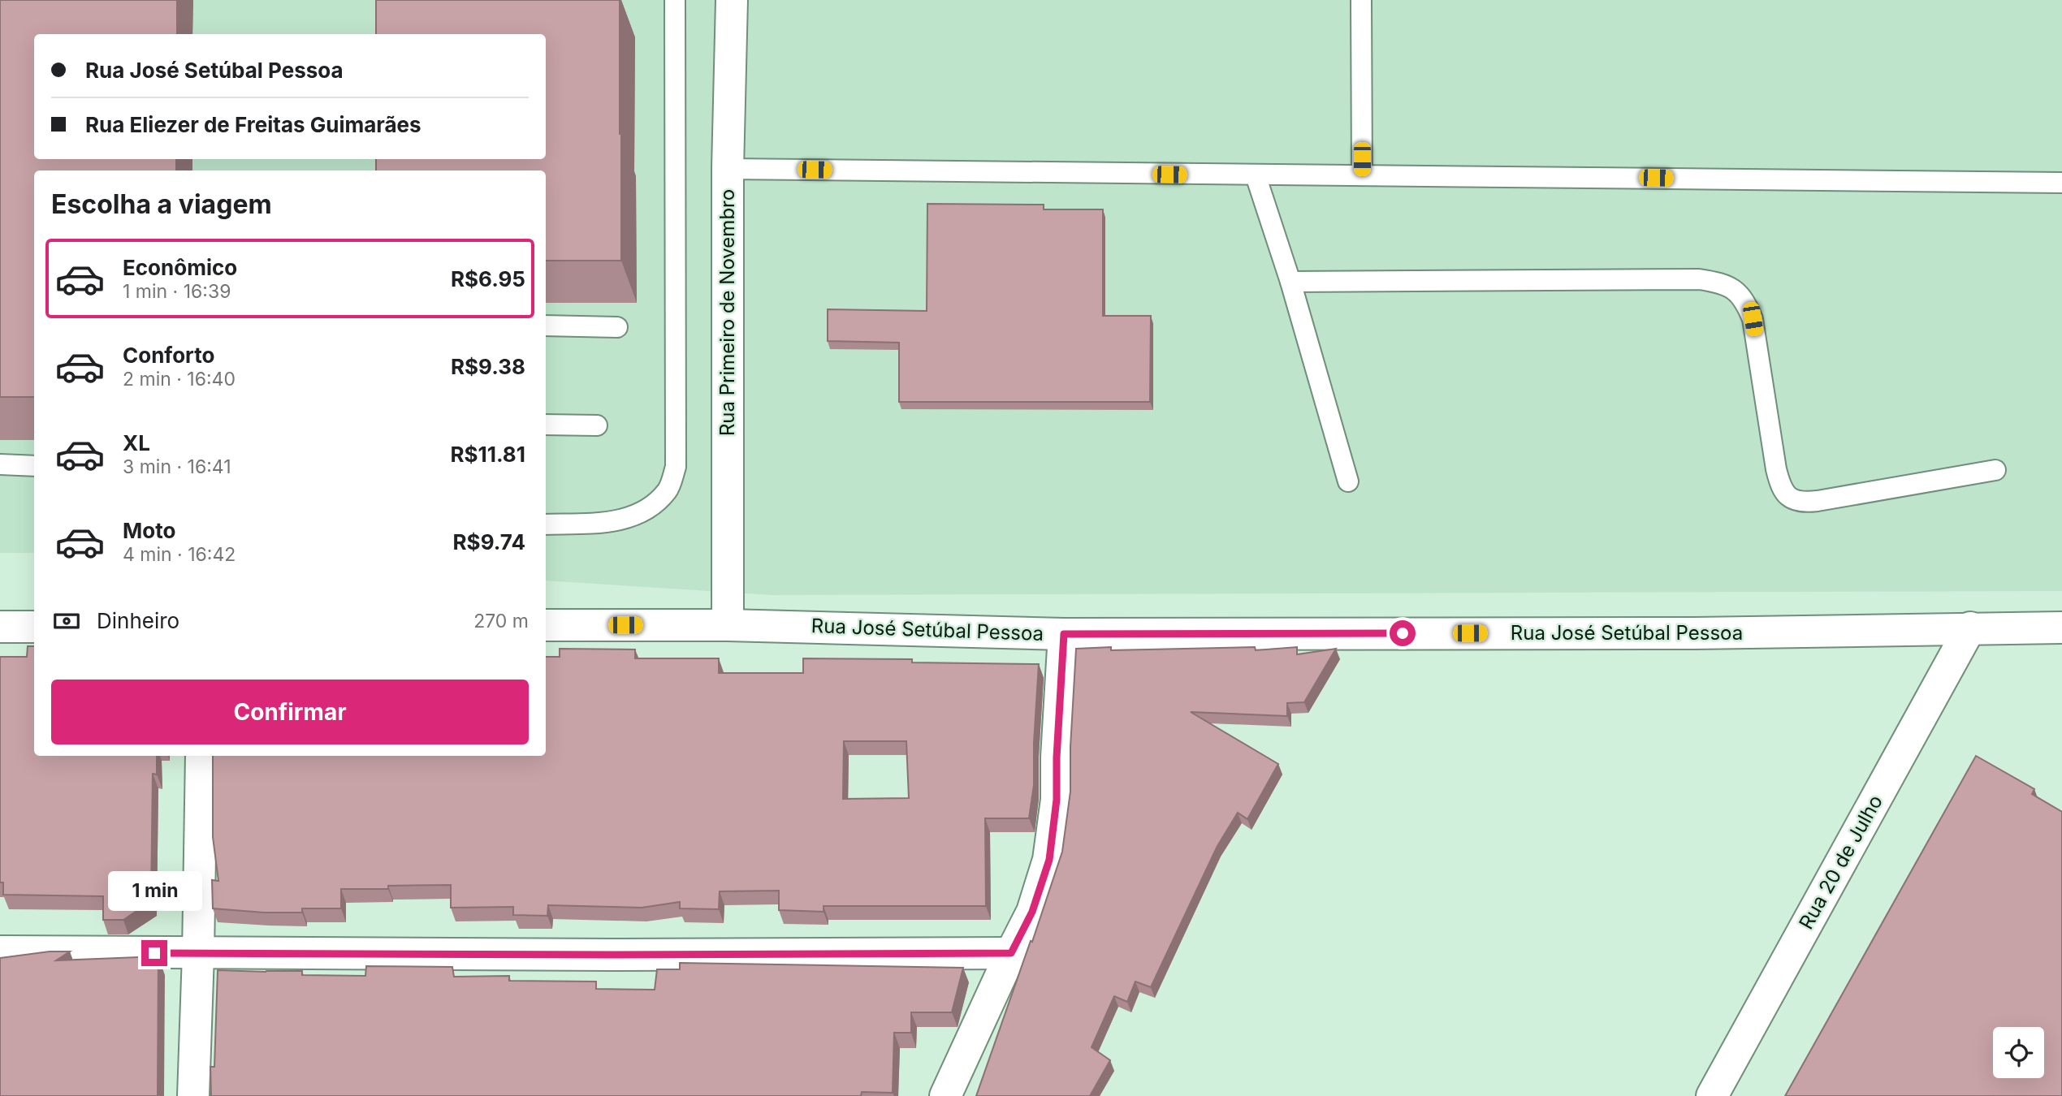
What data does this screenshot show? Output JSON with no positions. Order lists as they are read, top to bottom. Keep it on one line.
{"streets":{"street":["Rua Primeiro de Novembro","Rua José Setúbal Pessoa","Rua 20 de Julho"]},"crossings":[["Rua Primeiro de Novembro","Rua José Setúbal Pessoa"],["Rua José Setúbal Pessoa","Rua 20 de Julho"]],"page":{"banner":["Rua José Setúbal Pessoa","Rua Eliezer de Freitas Guimarães"],"heading":"Escolha a viagem","list":[{"name":"Econômico","note":"1 min · 16:39","value":"R$6.95"},{"name":"Conforto","note":"2 min · 16:40","value":"R$9.38"},{"name":"XL","note":"3 min · 16:41","value":"R$11.81"},{"name":"Moto","note":"4 min · 16:42","value":"R$9.74"}],"pay":["Dinheiro","270 m"],"buttons":"Confirmar","bubble":"1 min"}}
